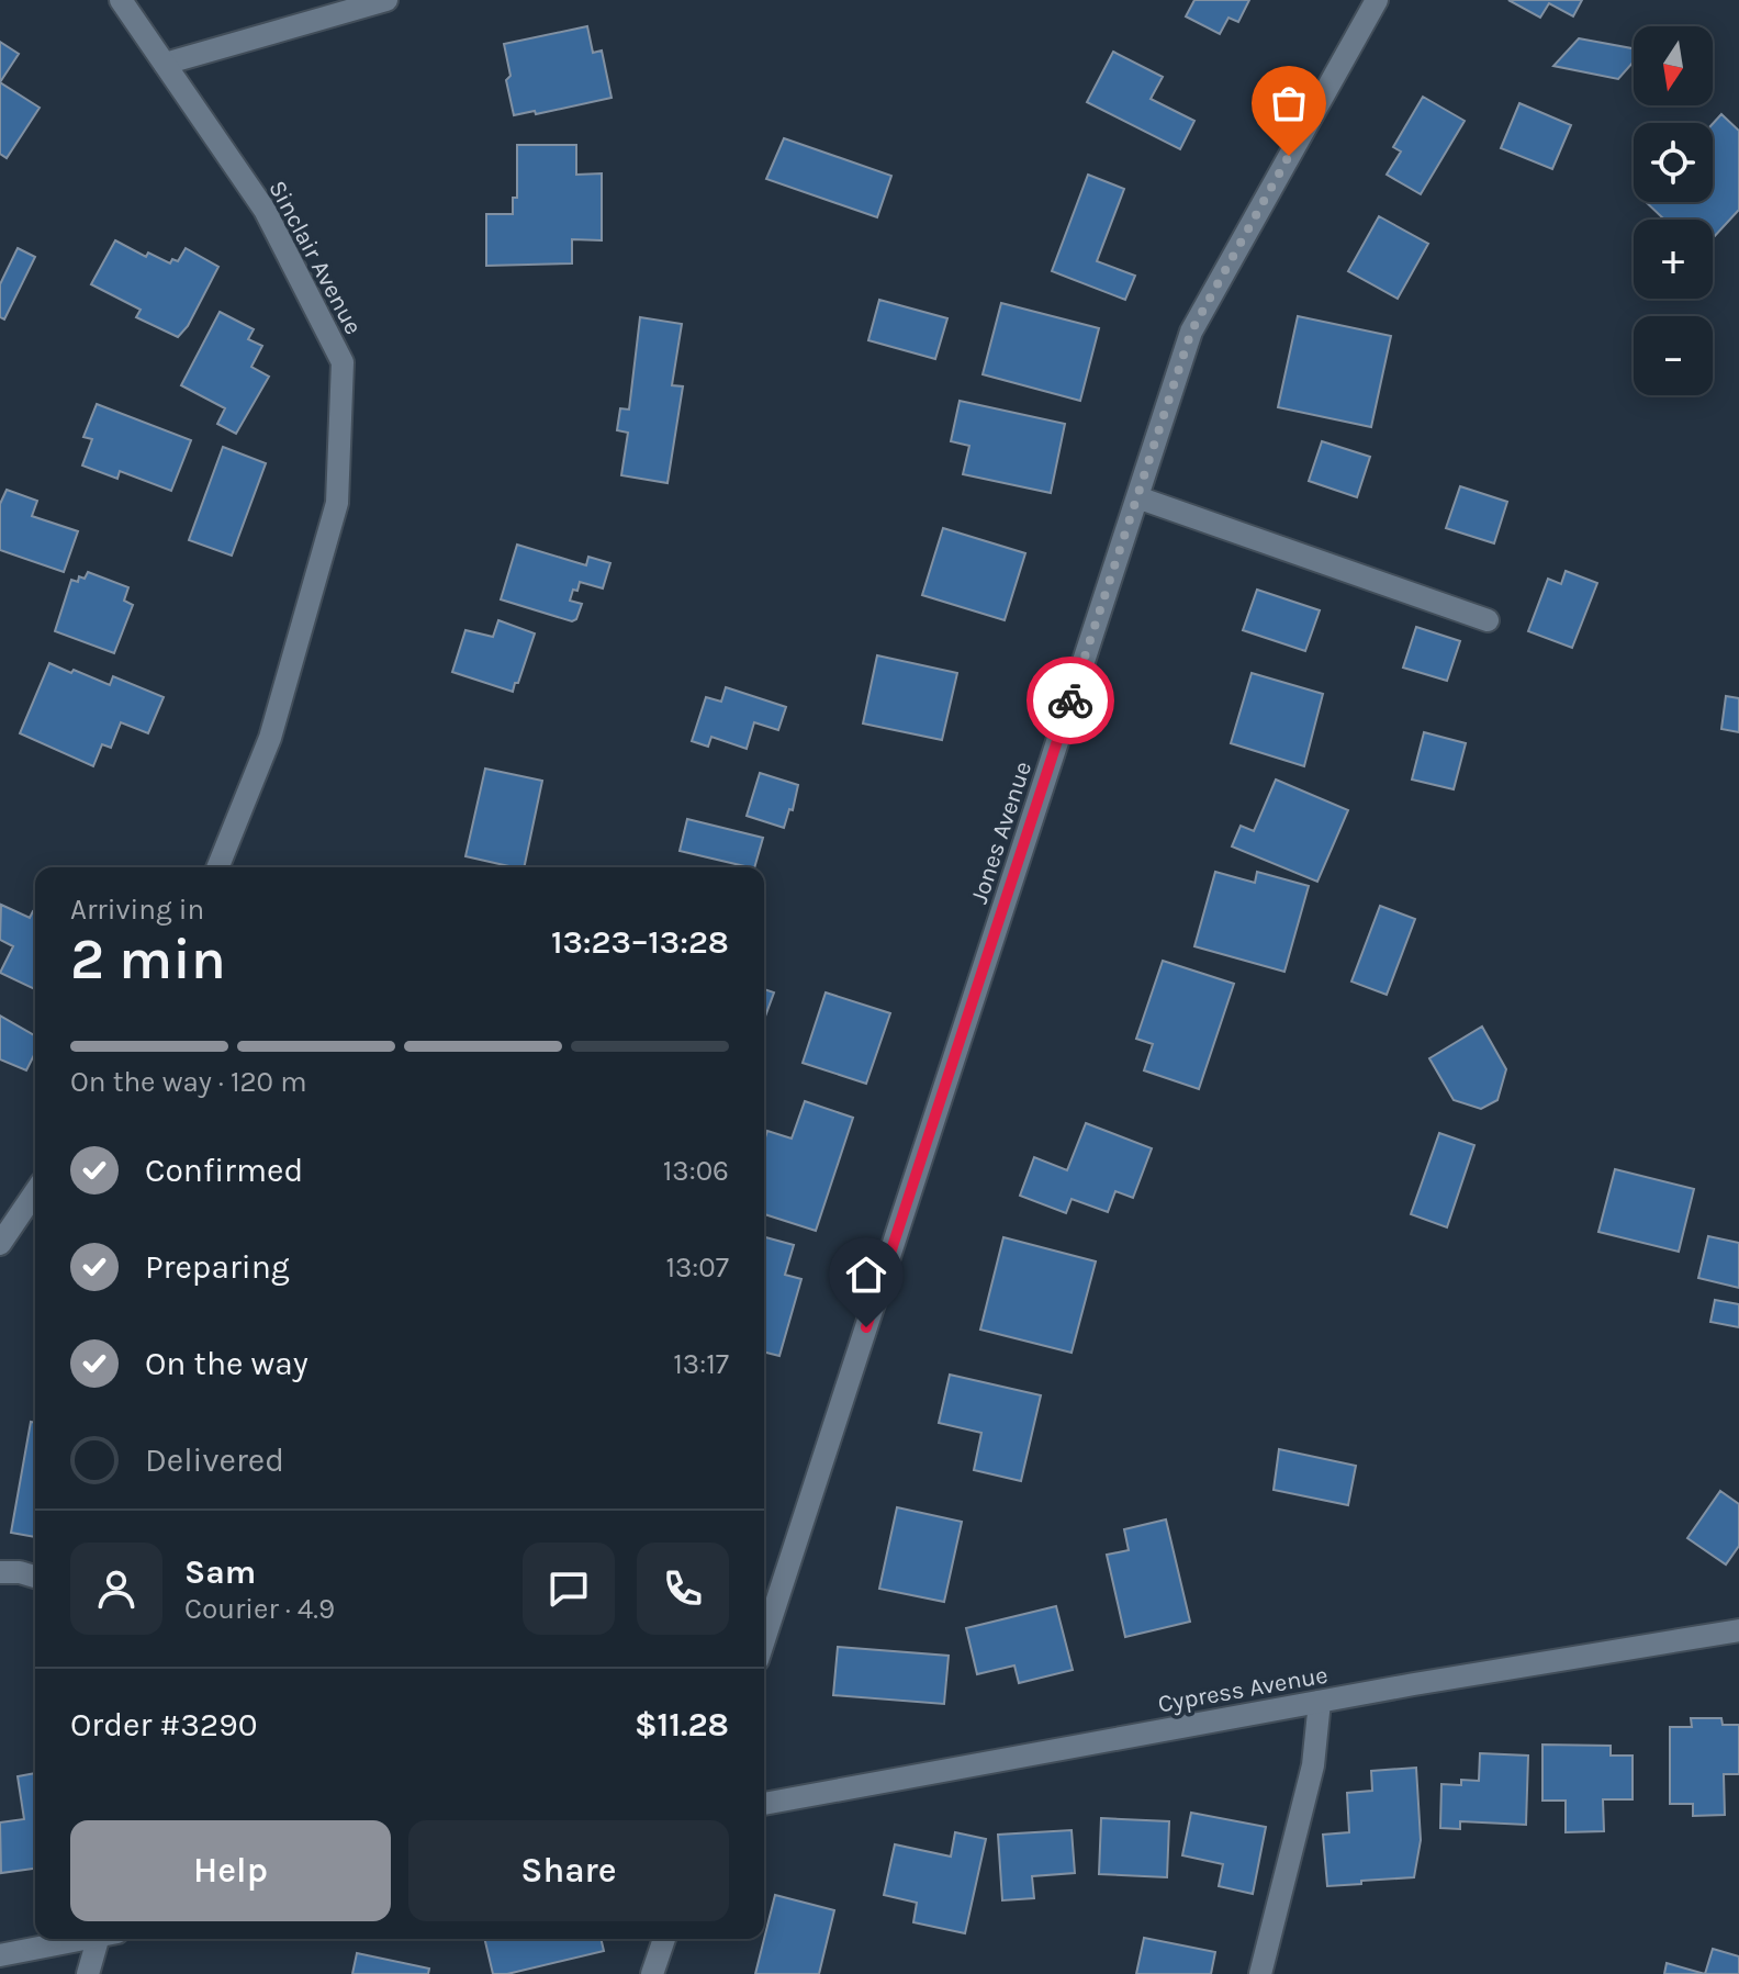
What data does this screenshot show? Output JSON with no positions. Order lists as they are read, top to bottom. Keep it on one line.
{"streets":{"street":["Sinclair Avenue","Jones Avenue","Cypress Avenue"]},"north":"bottom","page":{"map_buttons":["+","−"],"heading":["2 min","Arriving in","13:23–13:28"],"panel":["Sam","Courier · 4.9","Order #3290","$11.28"],"bar":"On the way · 120 m","list":[["Confirmed","13:06"],["Preparing","13:07"],["On the way","13:17"],"Delivered"],"buttons":["Help","Share"]}}
